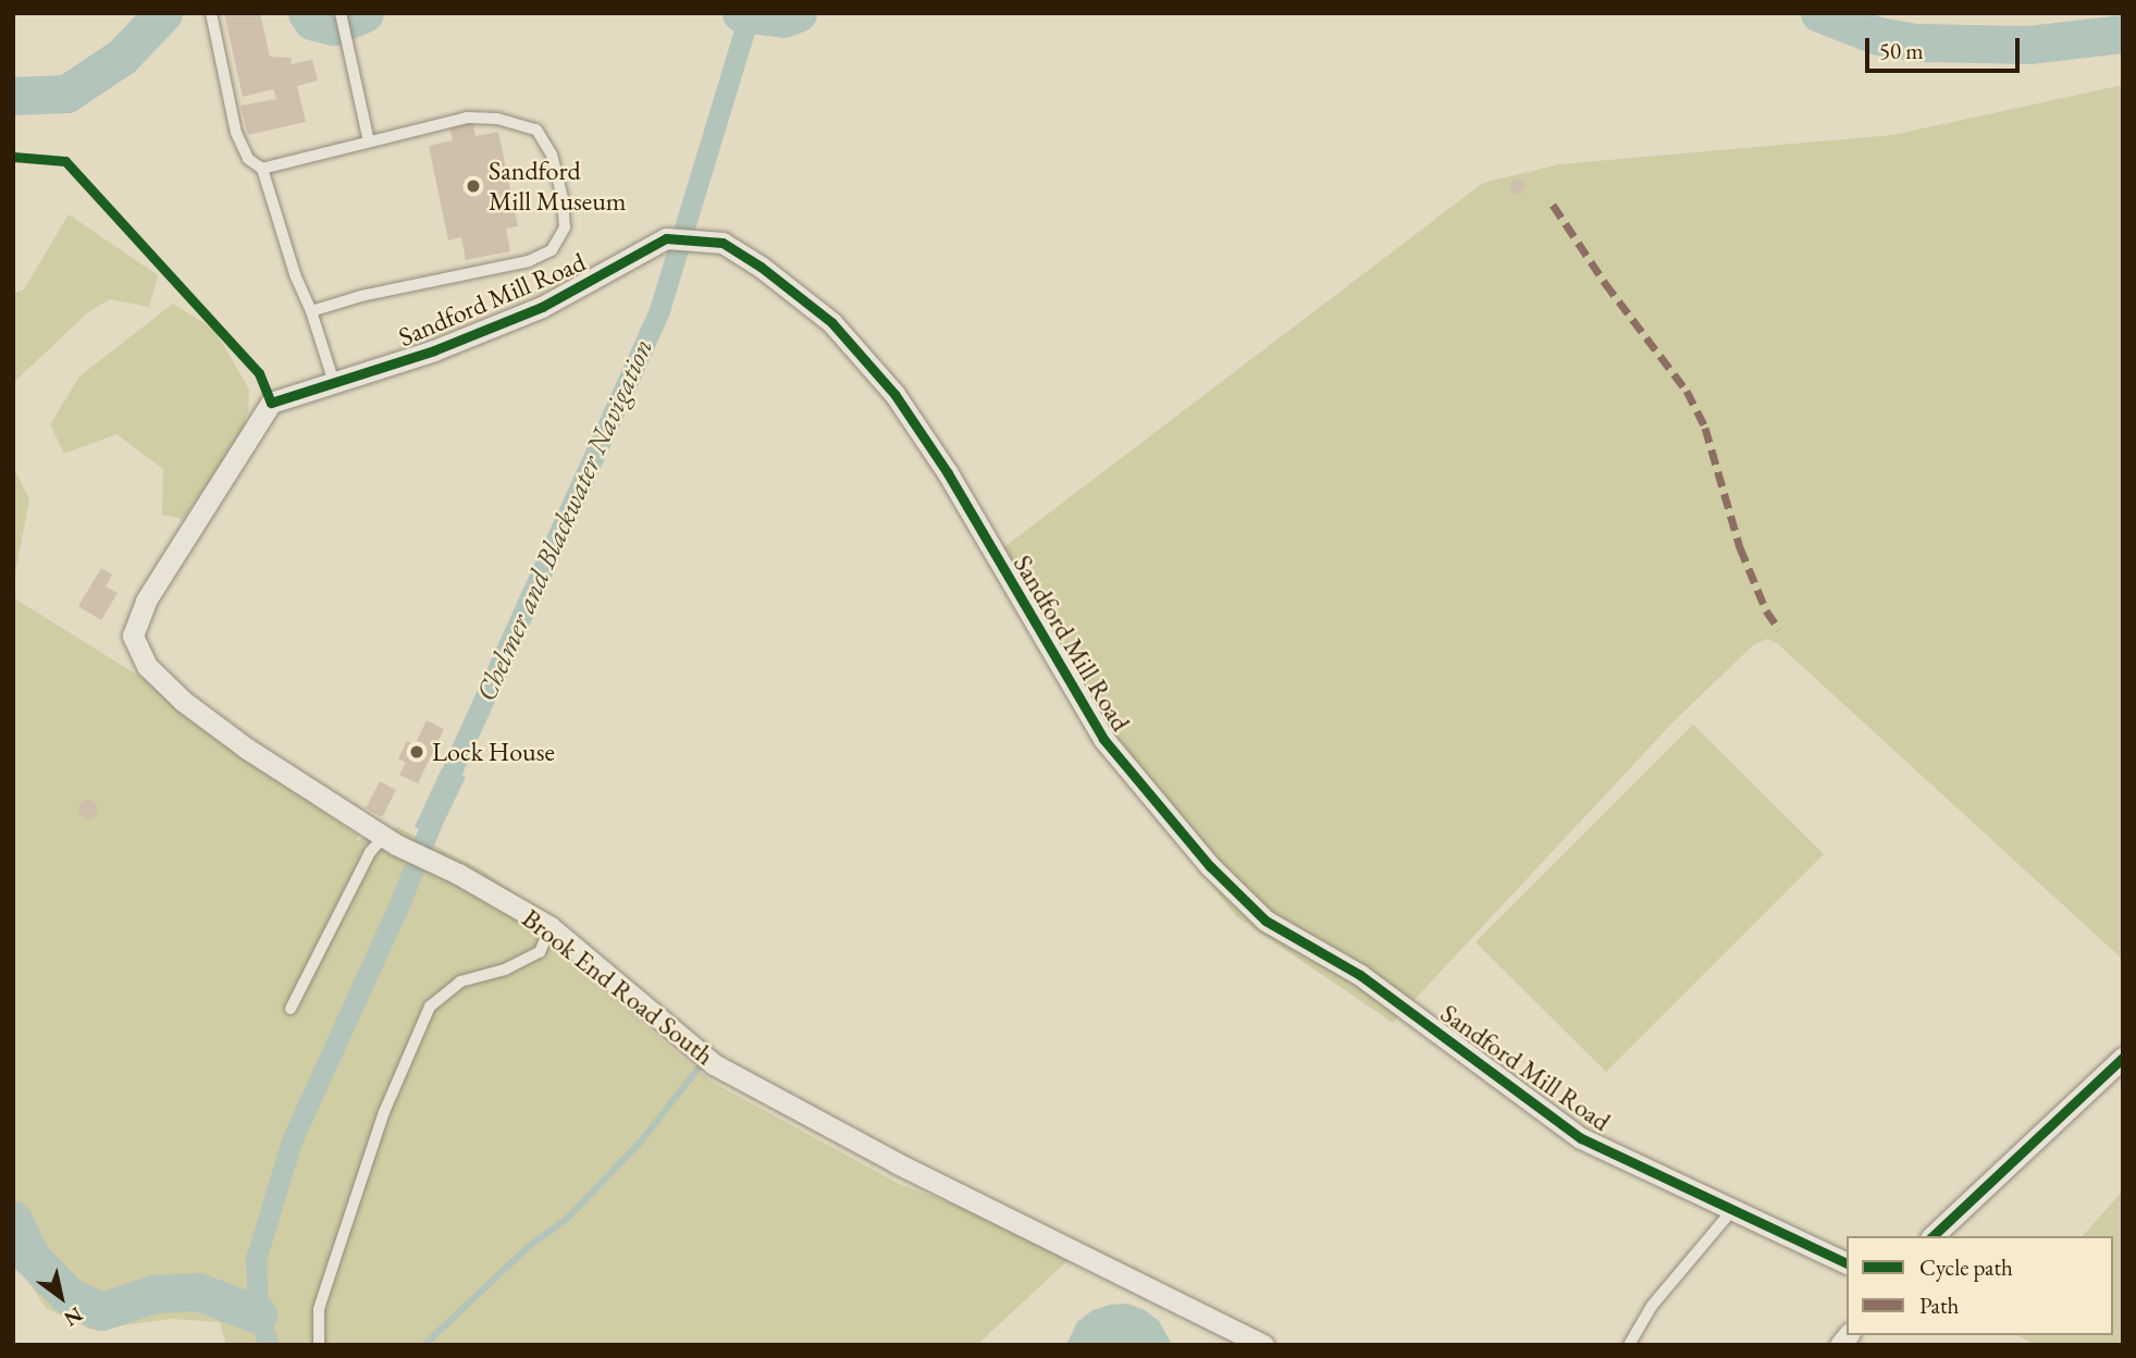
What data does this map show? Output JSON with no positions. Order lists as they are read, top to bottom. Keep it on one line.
{"streets":{"street":["Sandford Mill Road","Brook End Road South"]},"crossings":[["Sandford Mill Road","Brook End Road South"]],"water":["Chelmer and Blackwater Navigation"],"places":["Sandford Mill Museum","Lock House"],"legend":["Cycle path","Path"],"scale_bar":"50 m","north":"bottom right"}
